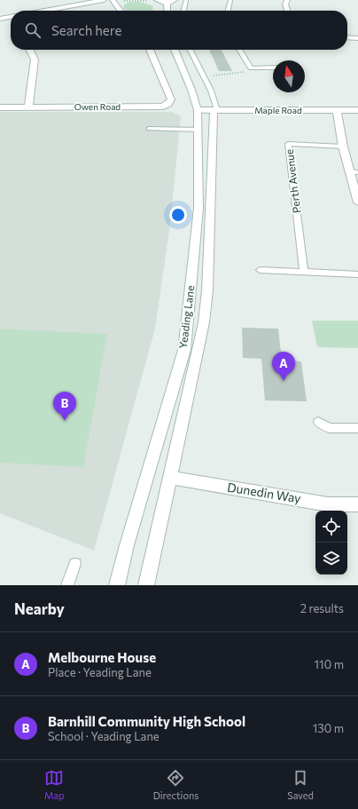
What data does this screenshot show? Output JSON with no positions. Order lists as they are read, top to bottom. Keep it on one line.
{"streets":{"street":["Owen Road","Maple Road","Yeading Lane","Dunedin Way"],"lane":["Perth Avenue"]},"crossings":[["Maple Road","Yeading Lane"]],"north":"top","page":{"search":"Search here","pins":["A","B"],"heading":["Nearby","2 results"],"list":[{"mark":"A","name":"Melbourne House","note":"Place · Yeading Lane","value":"110 m"},{"mark":"B","name":"Barnhill Community High School","note":"School · Yeading Lane","value":"130 m"}],"nav":["Map","Directions","Saved"]}}
